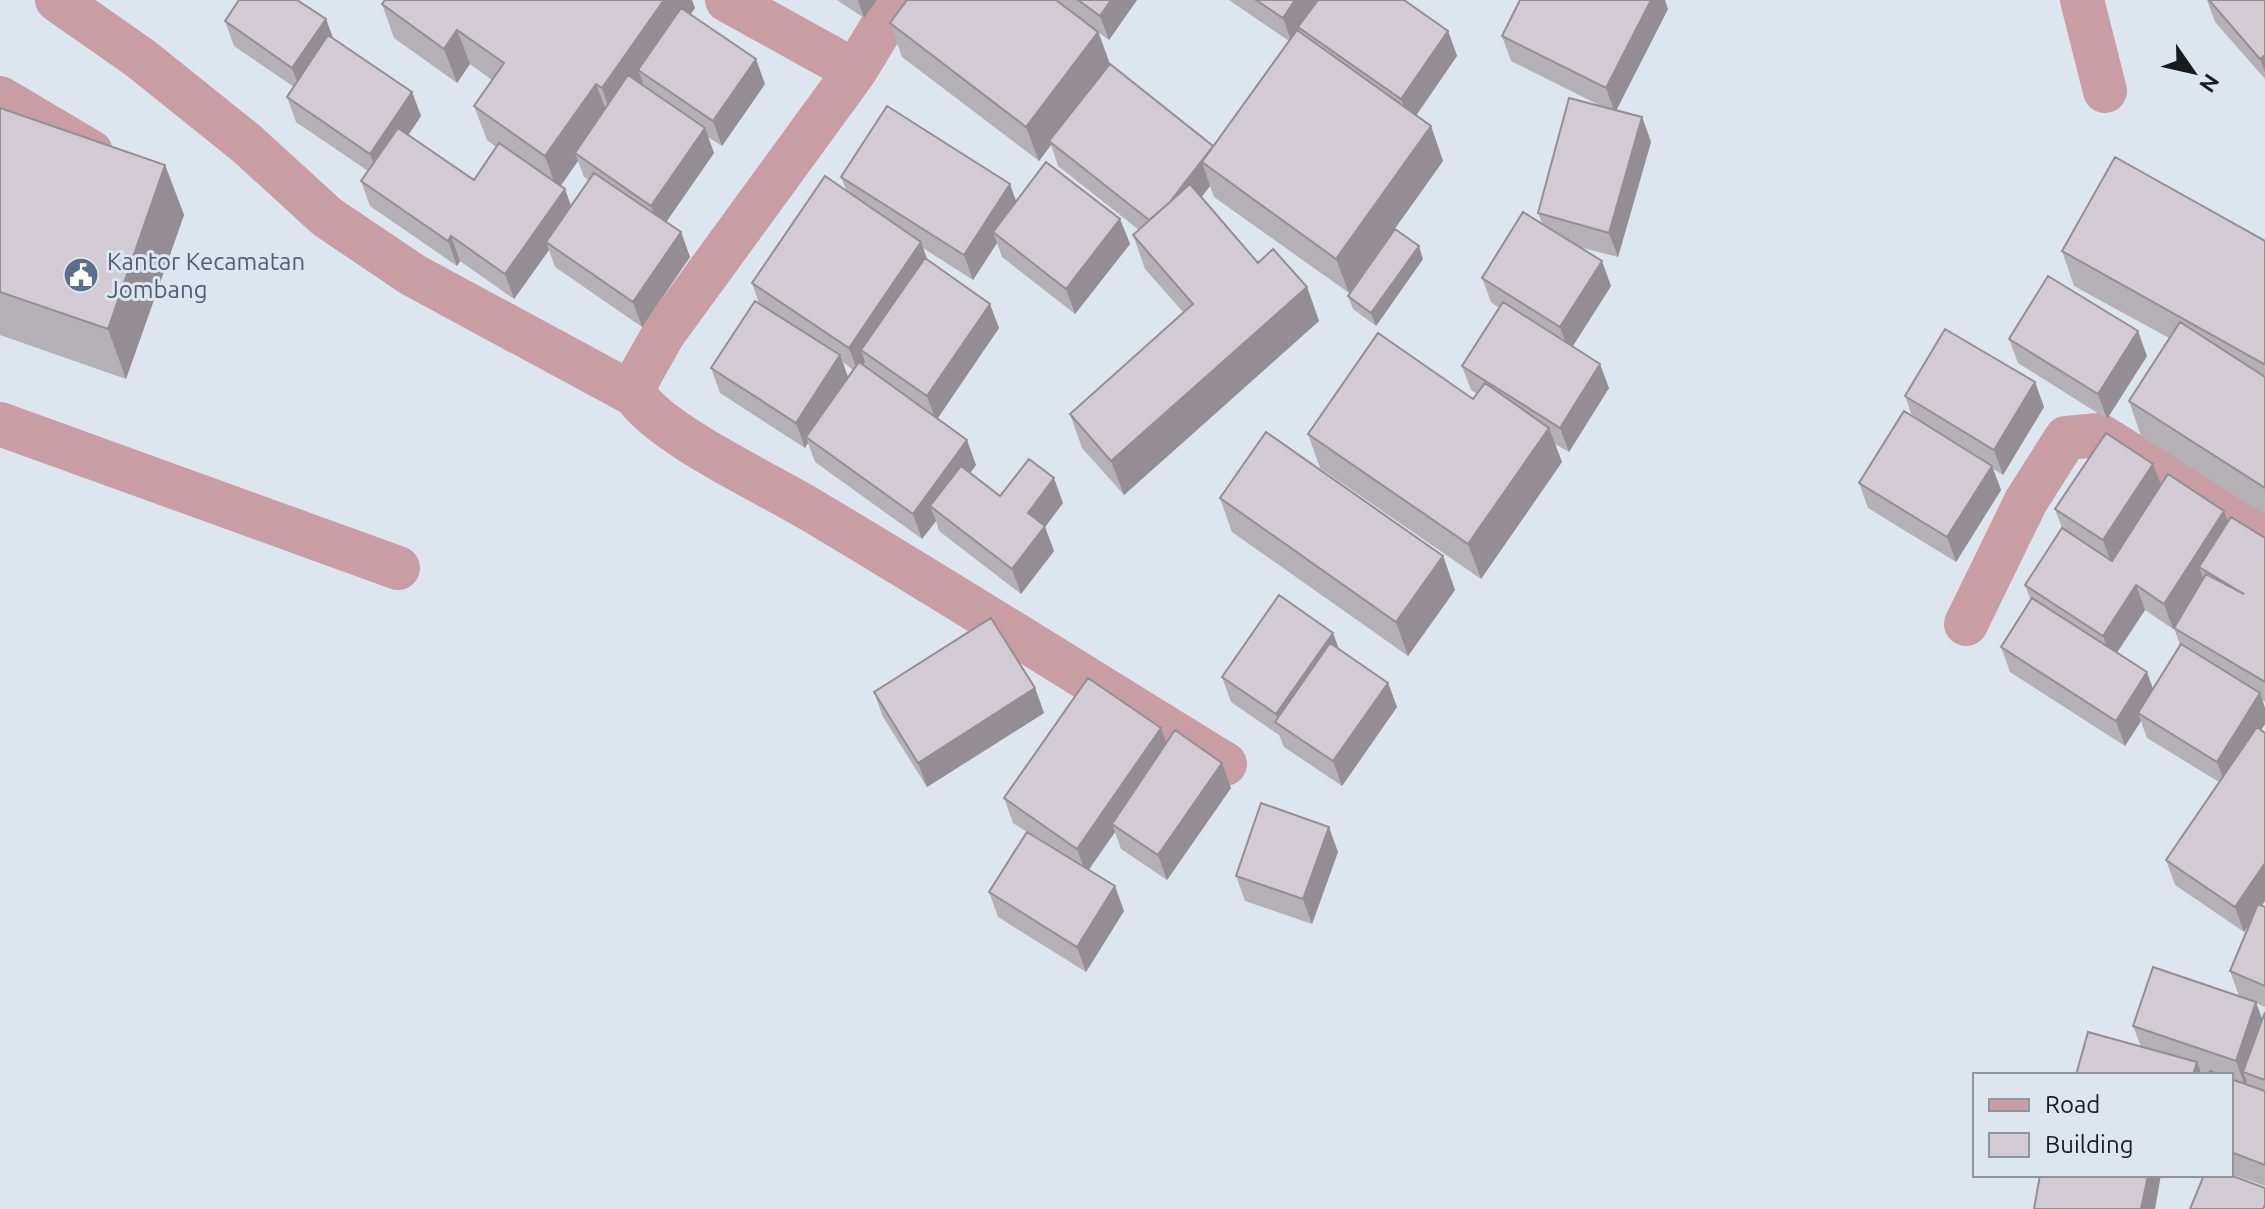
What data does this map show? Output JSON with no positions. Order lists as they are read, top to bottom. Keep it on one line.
{"places":{"public building":["Kantor Kecamatan Jombang"]},"legend":["Road","Building"],"north":"bottom right"}
